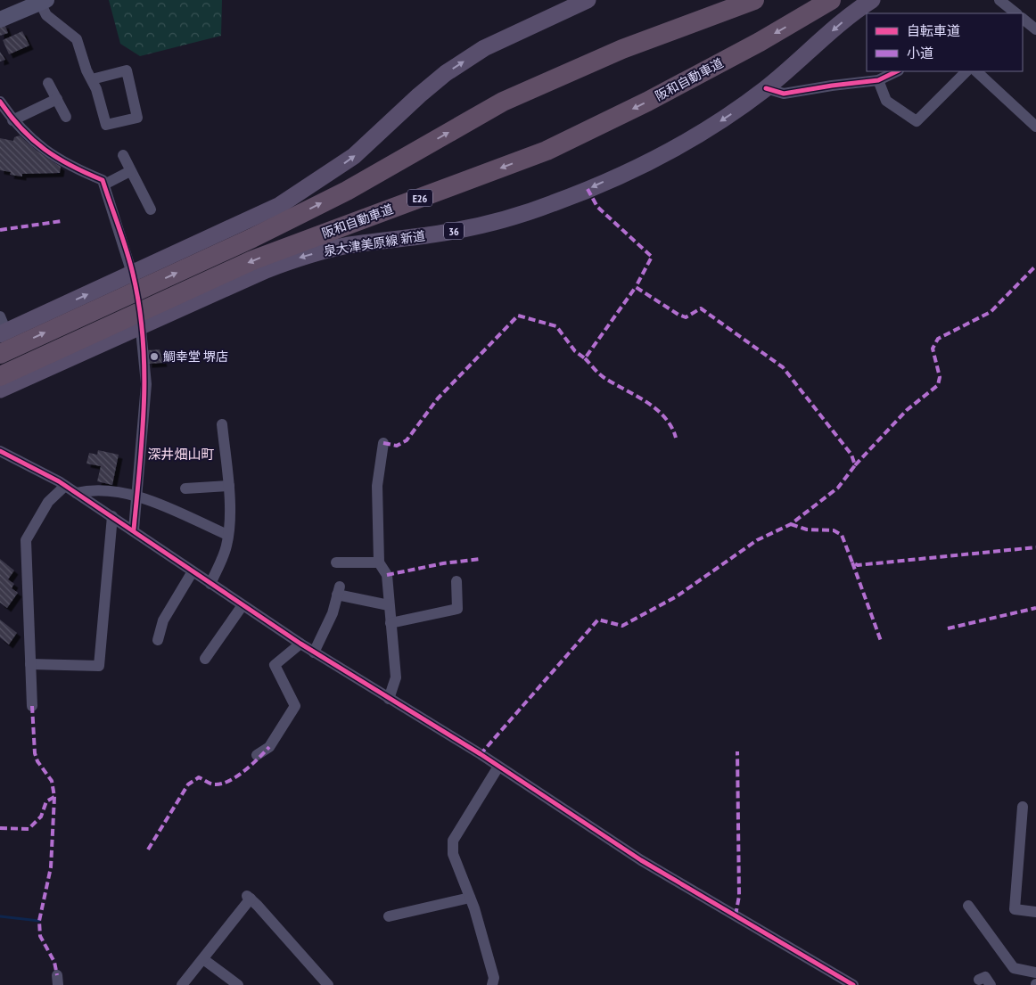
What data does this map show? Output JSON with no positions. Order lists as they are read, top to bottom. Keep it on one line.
{"streets":{"highway":["阪和自動車道","E26"],"main road":["36","泉大津美原線 新道"]},"districts":["深井畑山町"],"places":["鯛幸堂 堺店"],"legend":["自転車道","小道"]}
